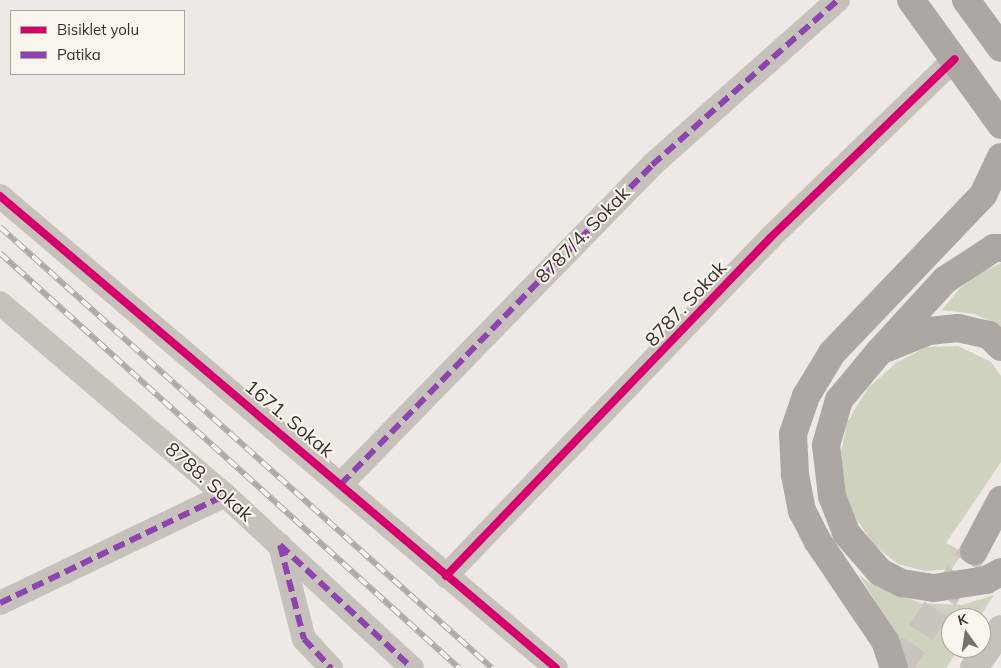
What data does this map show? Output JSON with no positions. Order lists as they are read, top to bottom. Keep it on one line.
{"streets":{"street":["8787/4. Sokak","8787. Sokak","1671. Sokak","8788. Sokak"]},"crossings":[["8787/4. Sokak","1671. Sokak"],["8787. Sokak","1671. Sokak"]],"legend":["Bisiklet yolu","Patika"],"north":"top"}
